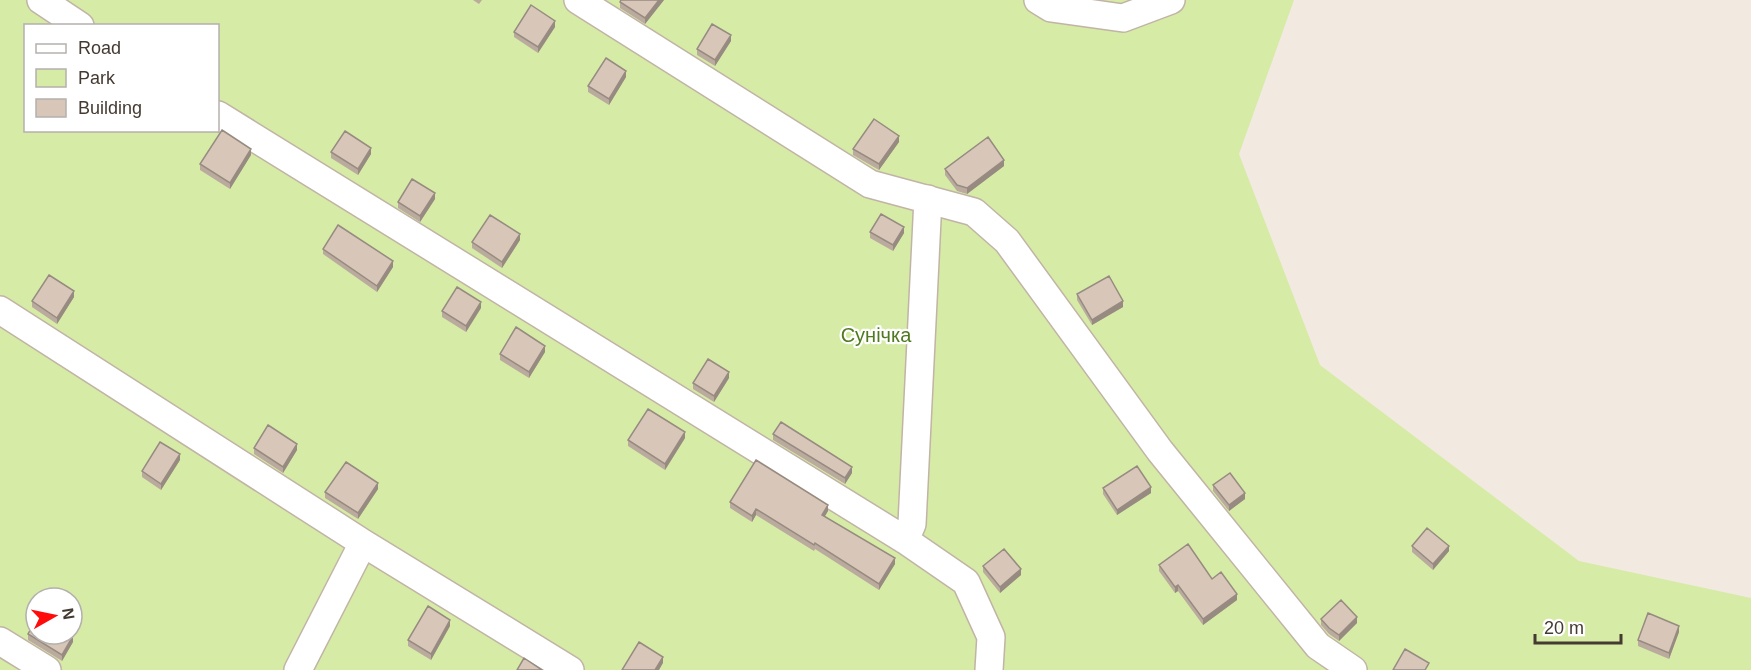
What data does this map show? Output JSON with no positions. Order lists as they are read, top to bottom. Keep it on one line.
{"parks":["Сунічка"],"legend":["Road","Park","Building"],"scale_bar":"20 m","north":"right"}
